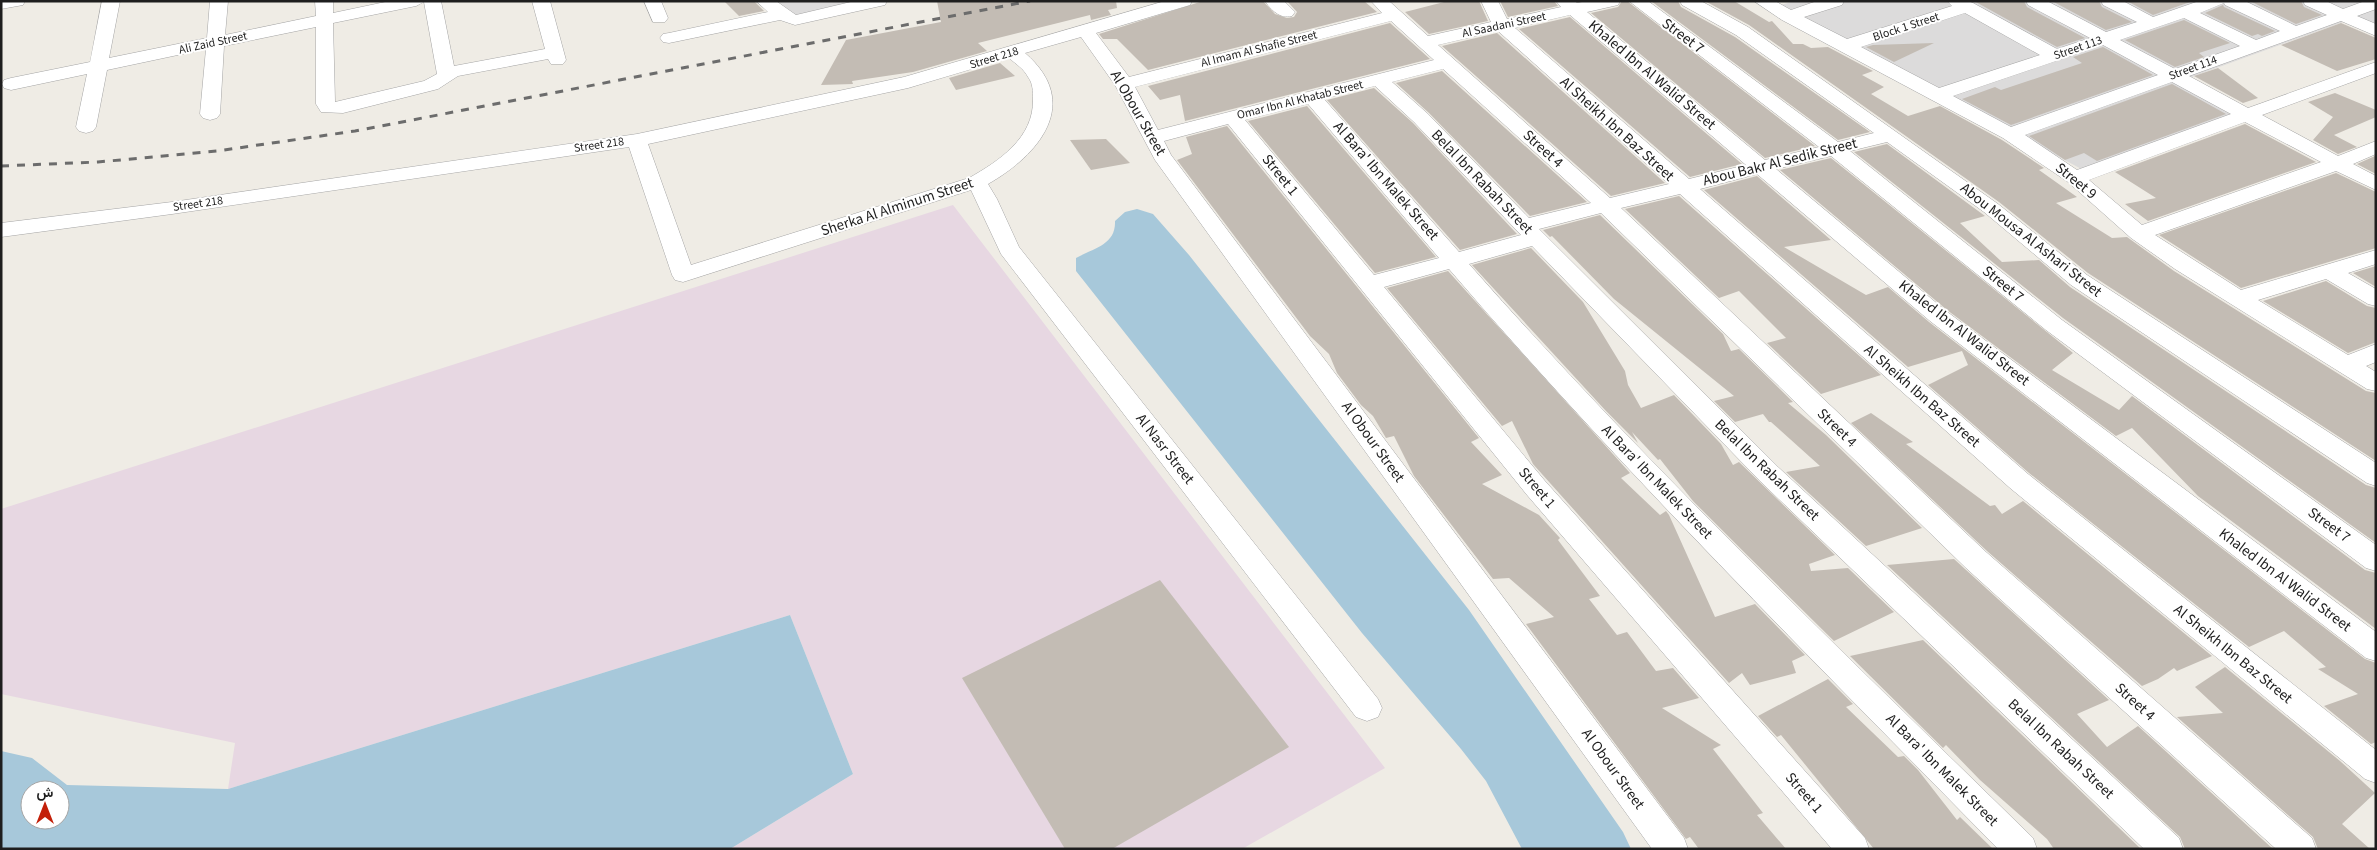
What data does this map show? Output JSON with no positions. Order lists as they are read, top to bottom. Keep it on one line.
{"streets":{"street":["Al Saadani Street","Block 1 Street","Street 7","Ali Zaid Street","Street 113","Al Imam Al Shafie Street","Street 218","Street 114","Khaled Ibn Al Walid Street","Omar Ibn Al Khatab Street","Al Obour Street","Al Sheikh Ibn Baz Street","Street 4","Abou Bakr Al Sedik Street","Street 1","Al Bara' Ibn Malek Street","Street 9","Belal Ibn Rabah Street","Sherka Al Alminum Street","Abou Mousa Al Ashari Street","Al Nasr Street"]},"crossings":[["Al Saadani Street","Khaled Ibn Al Walid Street"],["Al Saadani Street","Al Sheikh Ibn Baz Street"],["Al Saadani Street","Street 4"],["Block 1 Street","Street 9"],["Street 7","Abou Bakr Al Sedik Street"],["Street 113","Street 9"],["Al Imam Al Shafie Street","Al Obour Street"],["Al Imam Al Shafie Street","Street 4"],["Street 218","Al Obour Street"],["Street 218","Sherka Al Alminum Street"],["Street 114","Street 9"],["Khaled Ibn Al Walid Street","Abou Bakr Al Sedik Street"],["Omar Ibn Al Khatab Street","Al Obour Street"],["Omar Ibn Al Khatab Street","Street 4"],["Omar Ibn Al Khatab Street","Street 1"],["Omar Ibn Al Khatab Street","Al Bara' Ibn Malek Street"],["Omar Ibn Al Khatab Street","Belal Ibn Rabah Street"],["Al Sheikh Ibn Baz Street","Abou Bakr Al Sedik Street"],["Street 4","Abou Bakr Al Sedik Street"],["Abou Bakr Al Sedik Street","Street 1"],["Abou Bakr Al Sedik Street","Al Bara' Ibn Malek Street"],["Abou Bakr Al Sedik Street","Belal Ibn Rabah Street"],["Abou Bakr Al Sedik Street","Abou Mousa Al Ashari Street"],["Sherka Al Alminum Street","Al Nasr Street"]],"north":"top"}
